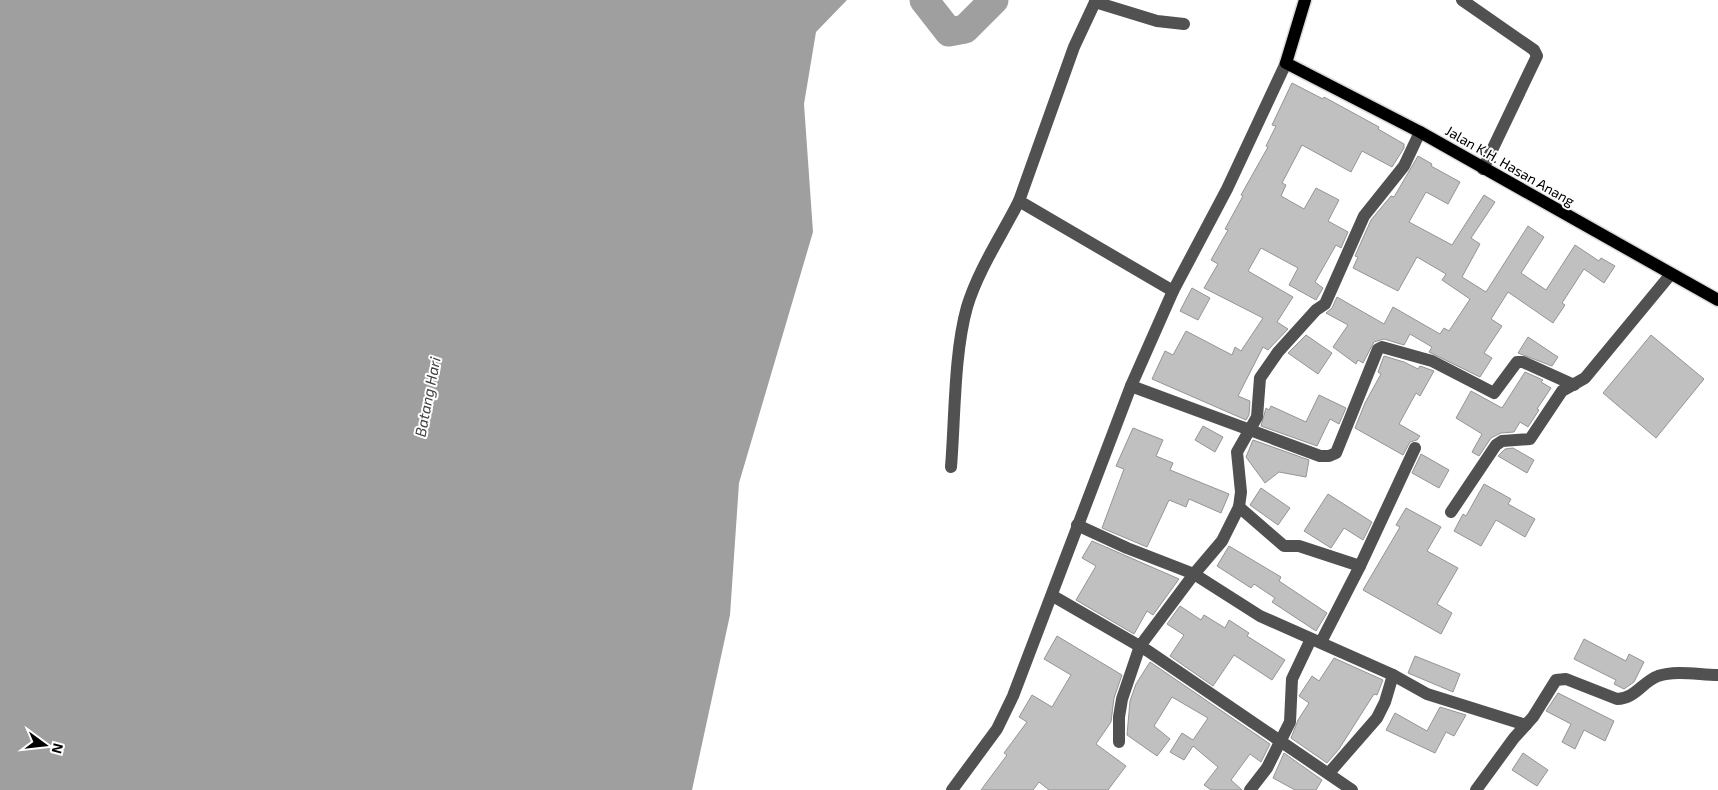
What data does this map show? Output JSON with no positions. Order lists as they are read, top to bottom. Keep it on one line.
{"streets":{"main road":["Jalan K.H. Hasan Anang"]},"water":["Batang Hari"],"north":"right"}
